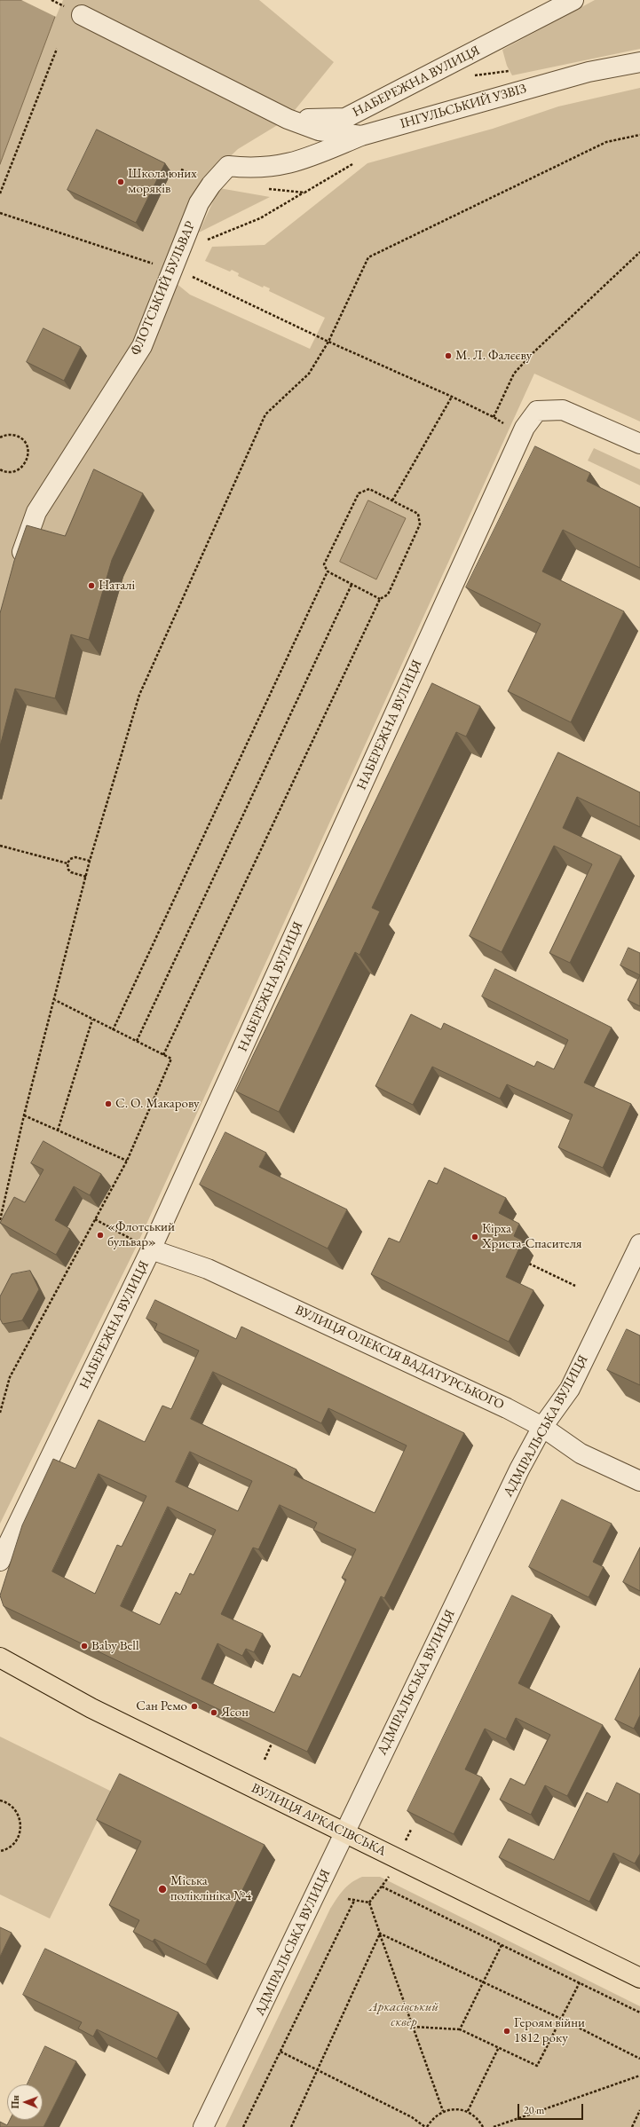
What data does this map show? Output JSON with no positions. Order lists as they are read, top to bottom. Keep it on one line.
{"streets":{"highway":["ВУЛИЦЯ АРКАСІВСЬКА"],"street":["НАБЕРЕЖНА ВУЛИЦЯ","ІНГУЛЬСЬКИЙ УЗВІЗ","ФЛОТСЬКИЙ БУЛЬВАР","ВУЛИЦЯ ОЛЕКСІЯ ВАДАТУРСЬКОГО","АДМІРАЛЬСЬКА ВУЛИЦЯ"]},"crossings":[["НАБЕРЕЖНА ВУЛИЦЯ","ІНГУЛЬСЬКИЙ УЗВІЗ"],["НАБЕРЕЖНА ВУЛИЦЯ","ВУЛИЦЯ ОЛЕКСІЯ ВАДАТУРСЬКОГО"],["ІНГУЛЬСЬКИЙ УЗВІЗ","ФЛОТСЬКИЙ БУЛЬВАР"],["ВУЛИЦЯ ОЛЕКСІЯ ВАДАТУРСЬКОГО","АДМІРАЛЬСЬКА ВУЛИЦЯ"],["АДМІРАЛЬСЬКА ВУЛИЦЯ","ВУЛИЦЯ АРКАСІВСЬКА"]],"parks":["Аркасівський сквер"],"places":["Школа юних моряків","М. Л. Фалєєву","Наталі","С. О. Макарову","«Флотський бульвар»","Кірха Христа-Спасителя","Baby Bell","Сан Ремо","Ясон","Міська поліклініка №4","Героям війни 1812 року"],"scale_bar":"20 m","north":"left"}
